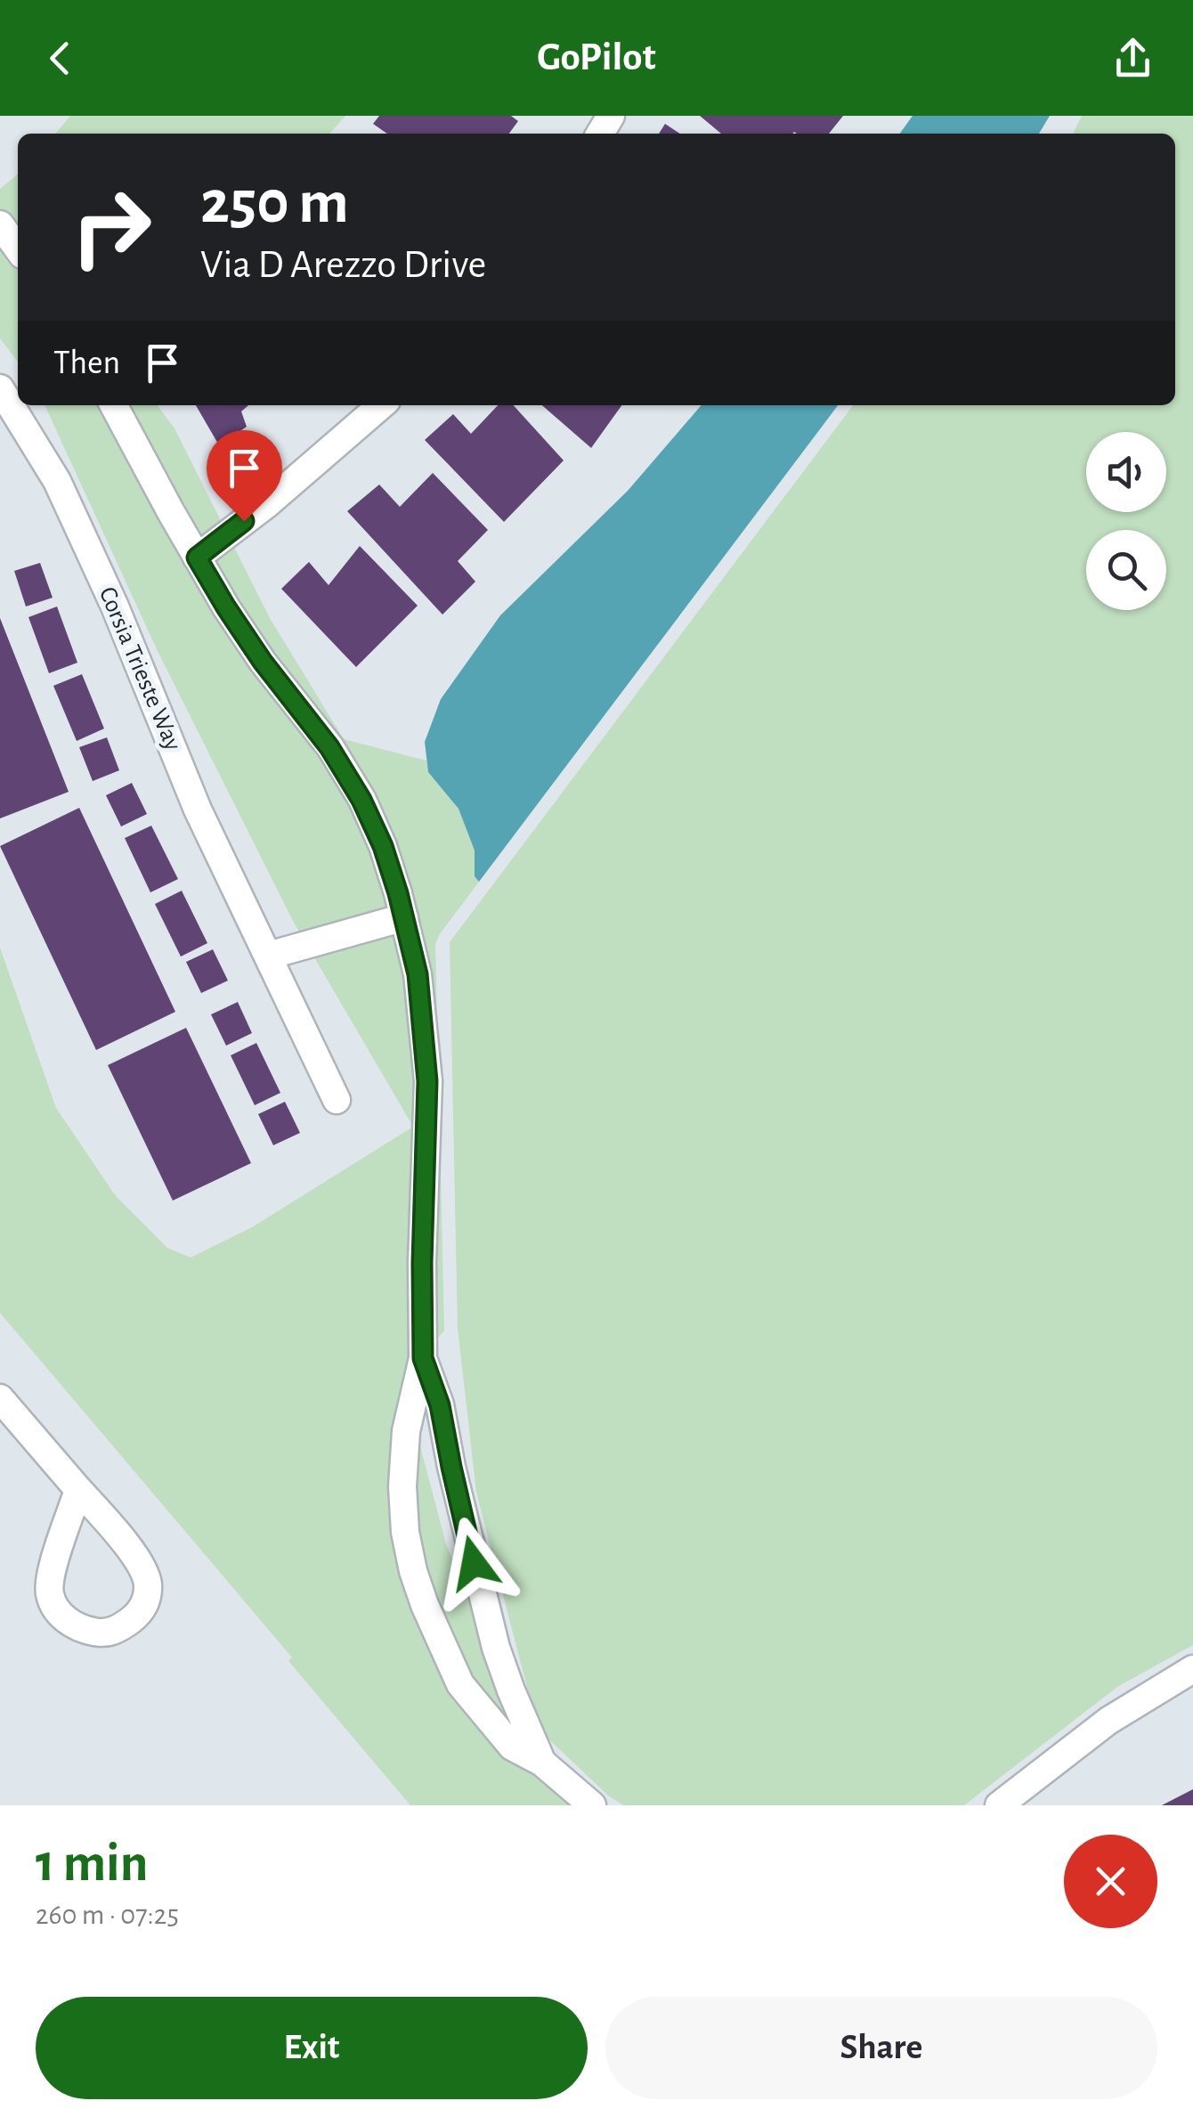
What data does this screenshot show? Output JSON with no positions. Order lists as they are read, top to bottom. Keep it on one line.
{"streets":{"street":["Corsia Trieste Way"]},"page":{"header":"GoPilot","turn":["250 m","Via D Arezzo Drive"],"then":"Then","heading":["1 min","260 m · 07:25"],"buttons":["Exit","Share"]}}
